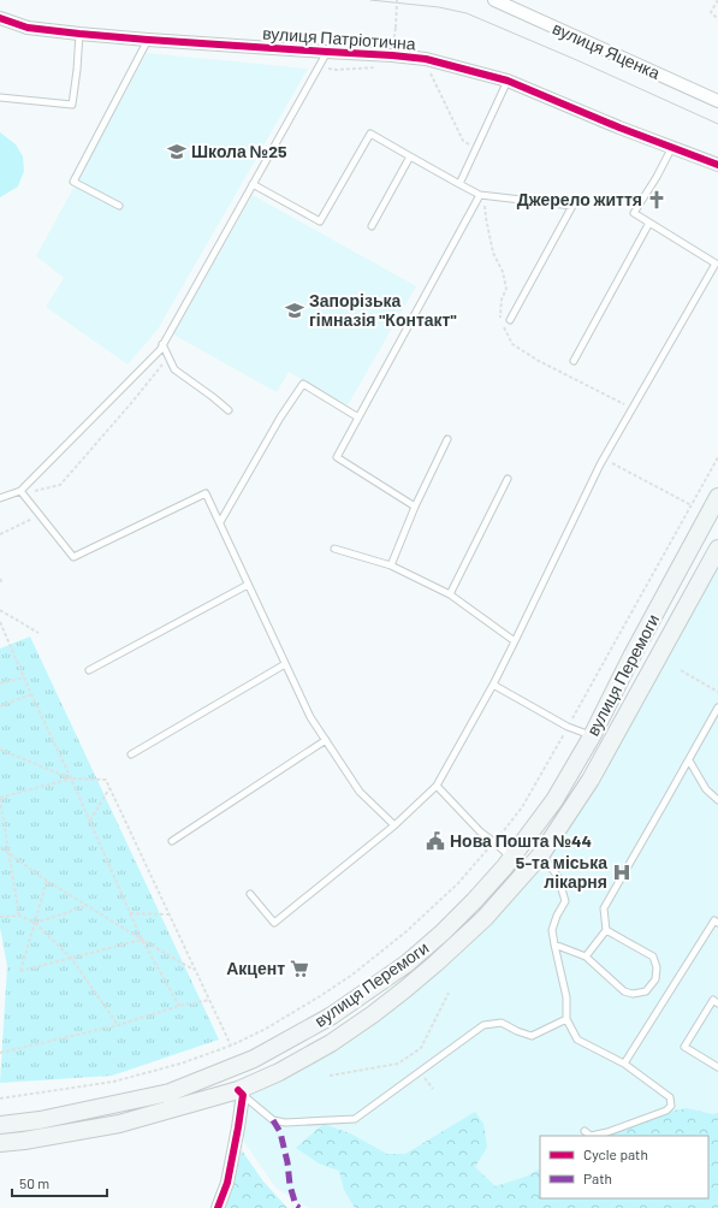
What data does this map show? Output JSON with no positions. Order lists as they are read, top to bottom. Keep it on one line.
{"streets":{"main road":["вулиця Перемоги"],"street":["вулиця Патріотична","вулиця Яценка"]},"places":{"school or university":["Школа №25","Запорізька гімназія \"Контакт\""],"church":["Джерело життя"],"public building":["Нова Пошта №44"],"hospital":["5-та міська лікарня"],"supermarket":["Акцент"]},"legend":["Cycle path","Path"],"scale_bar":"50 m"}
